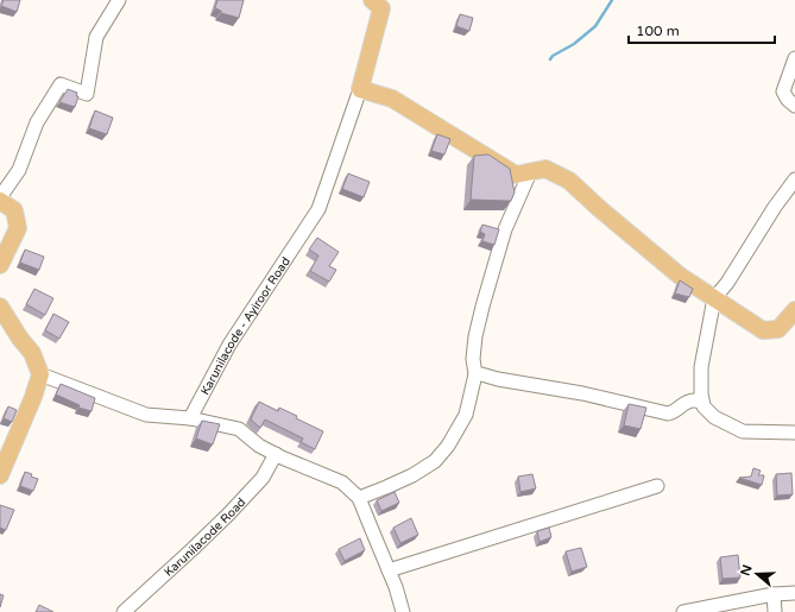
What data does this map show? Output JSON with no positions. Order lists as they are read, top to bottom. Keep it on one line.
{"streets":{"street":["Karunilacode - Ayiroor Road","Karunilacode Road"]},"scale_bar":"100 m","north":"left"}
